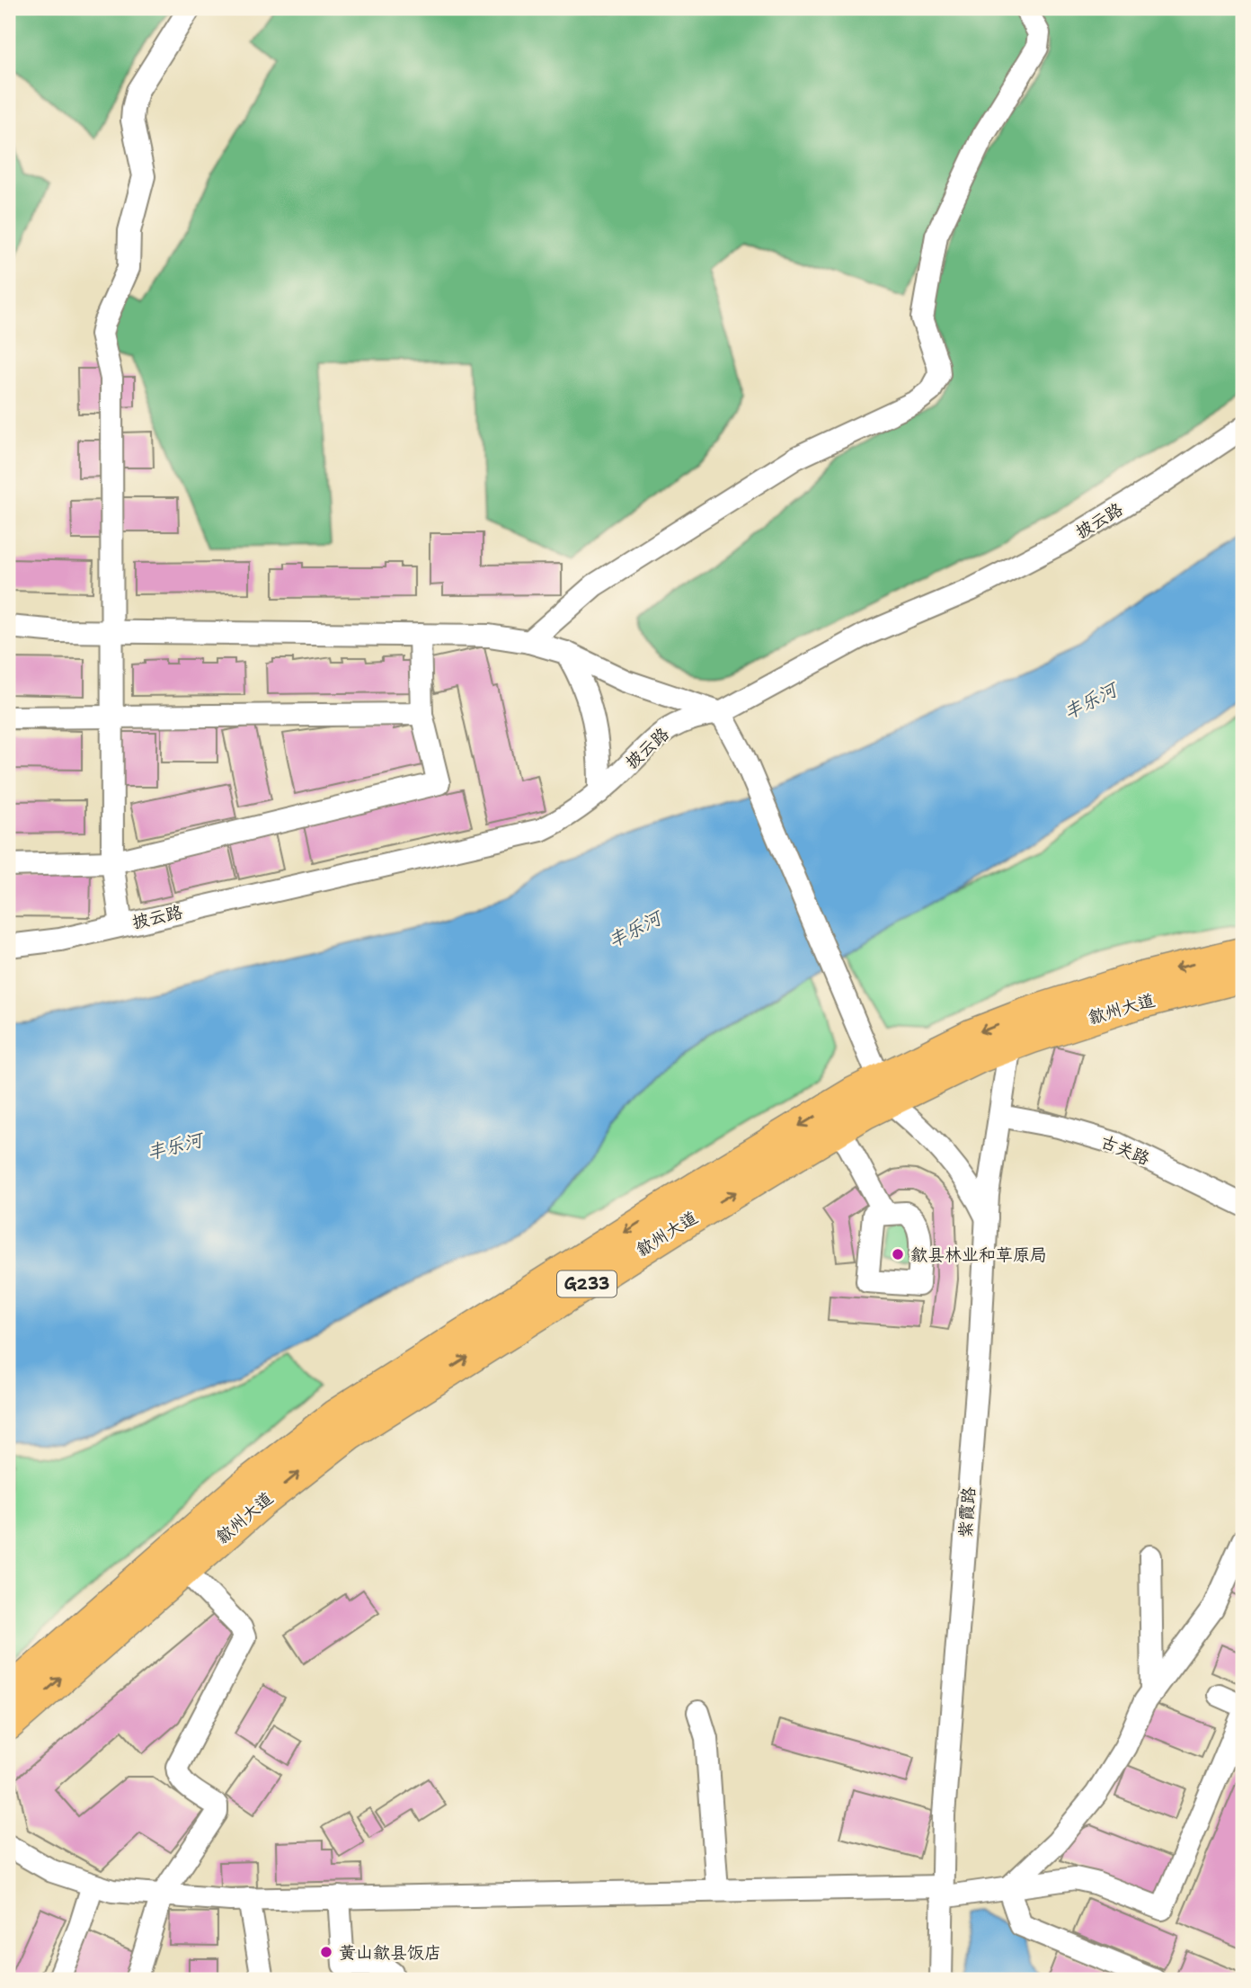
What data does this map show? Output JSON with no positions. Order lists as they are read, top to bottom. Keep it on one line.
{"streets":{"highway":["歙州大道","G233"],"street":["披云路","古关路","紫霞路"]},"crossings":[["歙州大道","紫霞路"],["古关路","紫霞路"]],"water":["丰乐河"],"places":["歙县林业和草原局","黄山歙县饭店"]}
